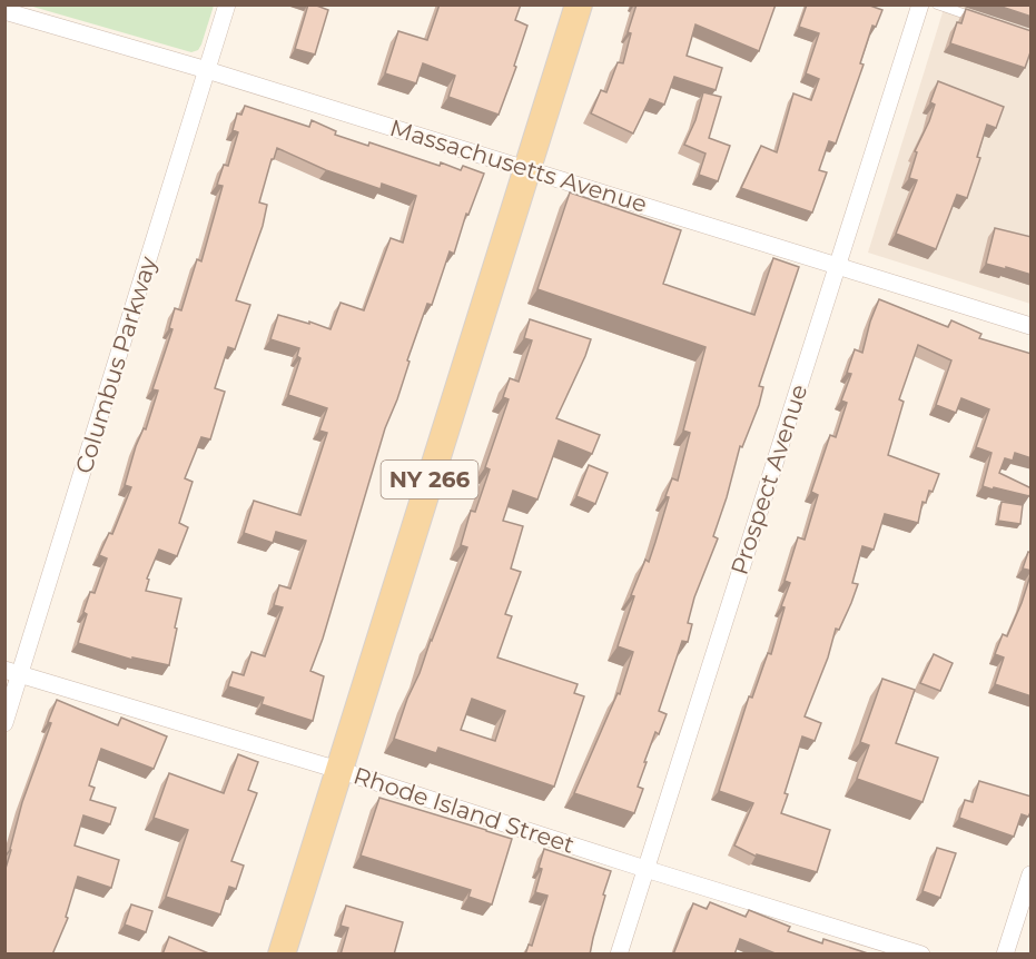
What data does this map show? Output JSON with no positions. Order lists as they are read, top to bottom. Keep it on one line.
{"streets":{"main road":["NY 266"],"street":["Massachusetts Avenue","Columbus Parkway","Prospect Avenue","Rhode Island Street"]},"crossings":[["Massachusetts Avenue","Columbus Parkway"],["Massachusetts Avenue","NY 266"],["Massachusetts Avenue","Prospect Avenue"],["Columbus Parkway","Rhode Island Street"],["NY 266","Rhode Island Street"],["Prospect Avenue","Rhode Island Street"]]}
